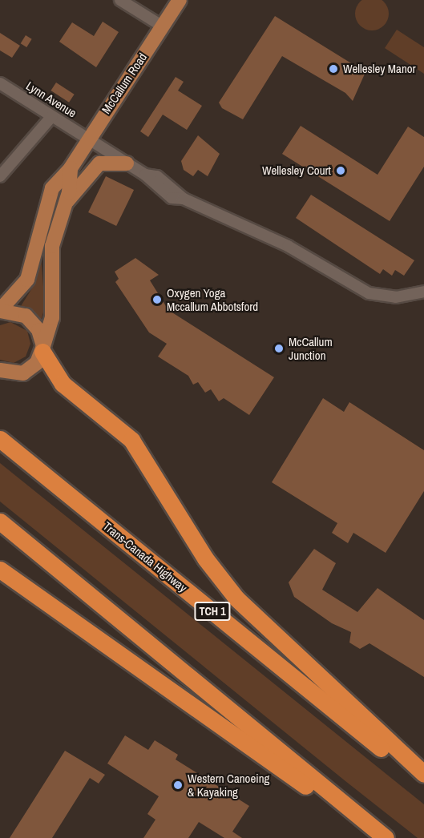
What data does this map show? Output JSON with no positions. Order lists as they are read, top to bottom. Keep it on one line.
{"streets":{"highway":["Trans-Canada Highway","TCH 1"],"main road":["McCallum Road"],"street":["Lynn Avenue"]},"crossings":[["McCallum Road","Lynn Avenue"]],"places":["Wellesley Manor","Wellesley Court","Oxygen Yoga Mccallum Abbotsford","McCallum Junction","Western Canoeing & Kayaking"]}
